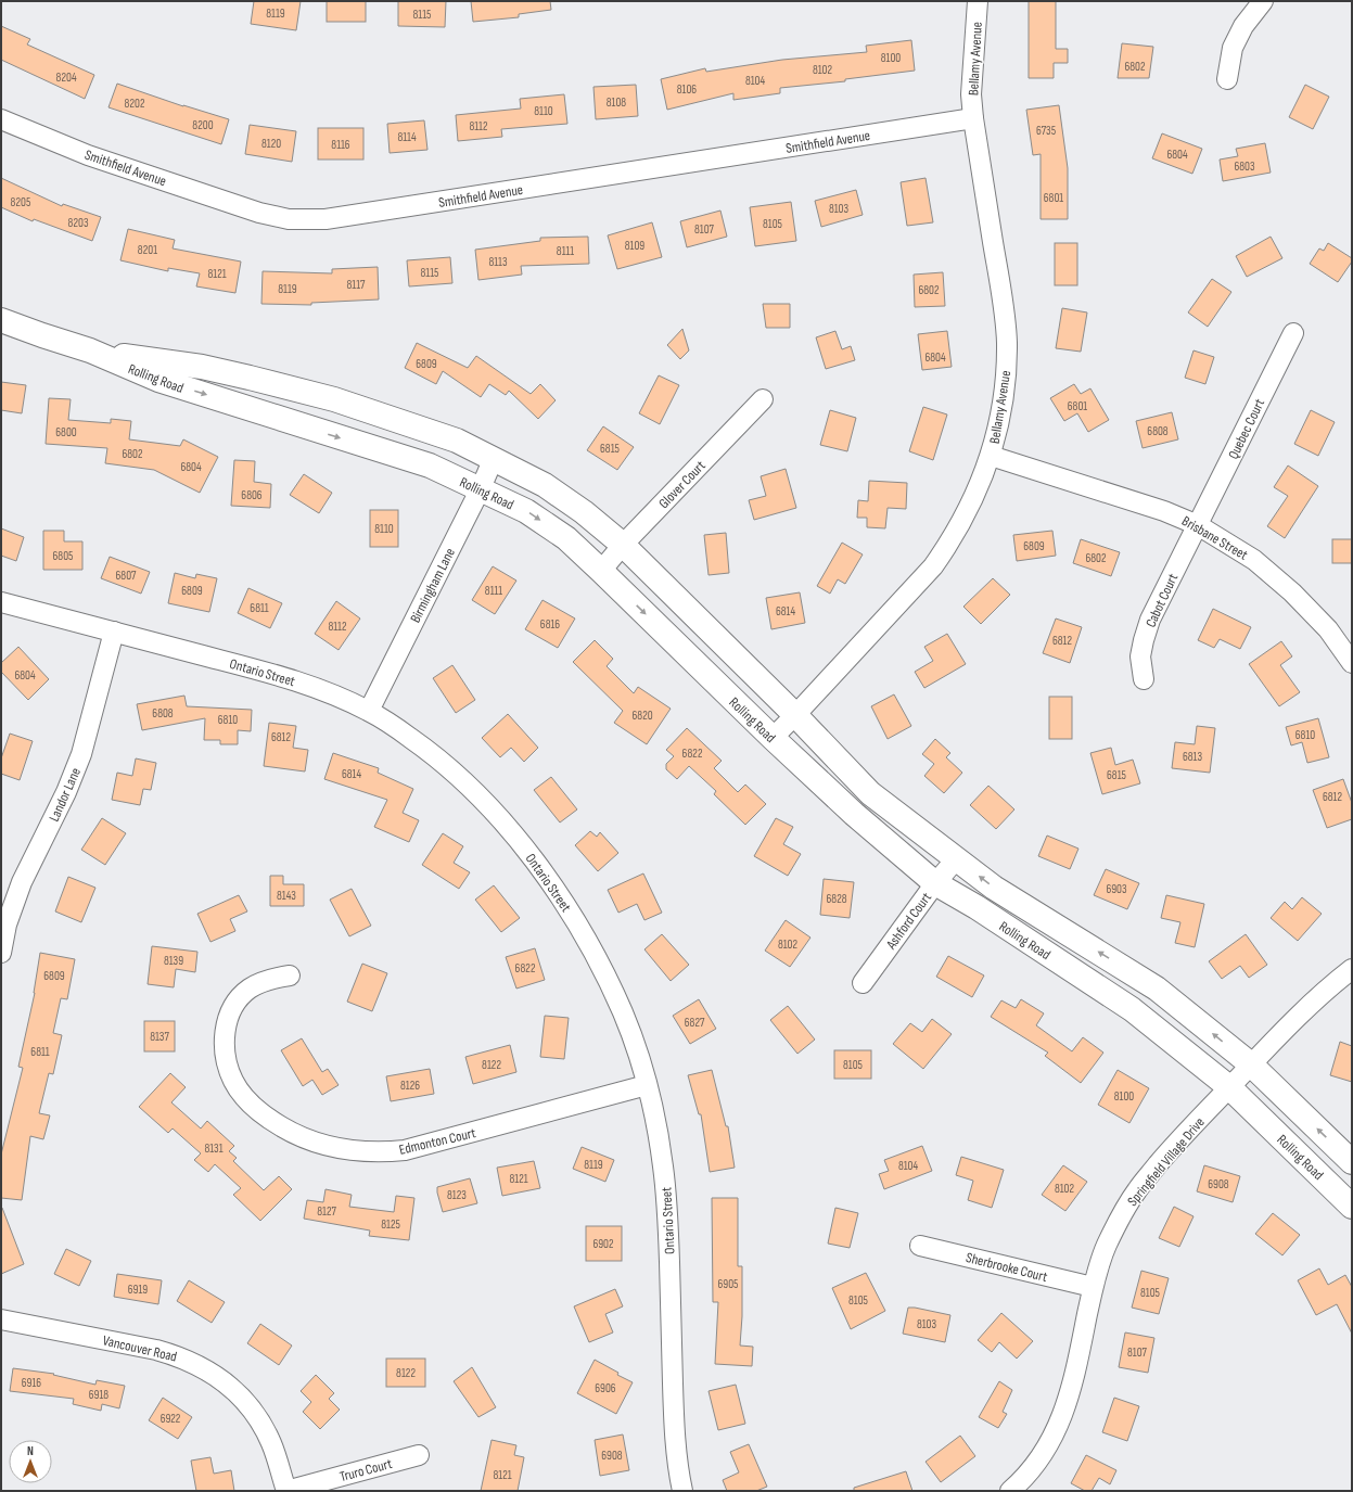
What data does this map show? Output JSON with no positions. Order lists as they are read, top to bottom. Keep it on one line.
{"streets":{"main road":["Rolling Road"],"street":["Bellamy Avenue","Smithfield Avenue","Quebec Court","Glover Court","Brisbane Street","Birmingham Lane","Cabot Court","Ontario Street","Landor Lane","Ashford Court","Edmonton Court","Springfield Village Drive","Sherbrooke Court","Vancouver Road","Truro Court"]},"crossings":[["Bellamy Avenue","Smithfield Avenue"],["Bellamy Avenue","Rolling Road"],["Bellamy Avenue","Brisbane Street"],["Rolling Road","Glover Court"],["Rolling Road","Birmingham Lane"],["Rolling Road","Ashford Court"],["Rolling Road","Springfield Village Drive"],["Quebec Court","Brisbane Street"],["Quebec Court","Cabot Court"],["Brisbane Street","Cabot Court"],["Birmingham Lane","Ontario Street"],["Ontario Street","Landor Lane"],["Ontario Street","Edmonton Court"],["Springfield Village Drive","Sherbrooke Court"],["Vancouver Road","Truro Court"]],"house_numbers":["8119","8115","8100","6802","8102","8204","8104","8106","8108","8202","8110","8200","8112","6735","8114","8120","8116","6804","6803","6801","8205","8103","8203","8105","8107","8109","8201","8111","8113","8115","8121","8117","8119","6802","6804","6809","6801","6808","6800","6815","6802","6804","6806","8110","6809","6805","6802","6807","6809","8111","6811","6814","6816","8112","6812","6804","6808","6820","6810","6810","6812","6822","6813","6814","6815","6812","6903","8143","6828","8102","8139","6822","6809","6827","8137","6811","8122","8105","8126","8100","8131","8119","8104","8121","6908","8102","8123","8127","8125","6902","6905","6919","8105","8105","8103","8107","8122","6916","6906","6918","6922","6908","8121"],"north":"top"}
